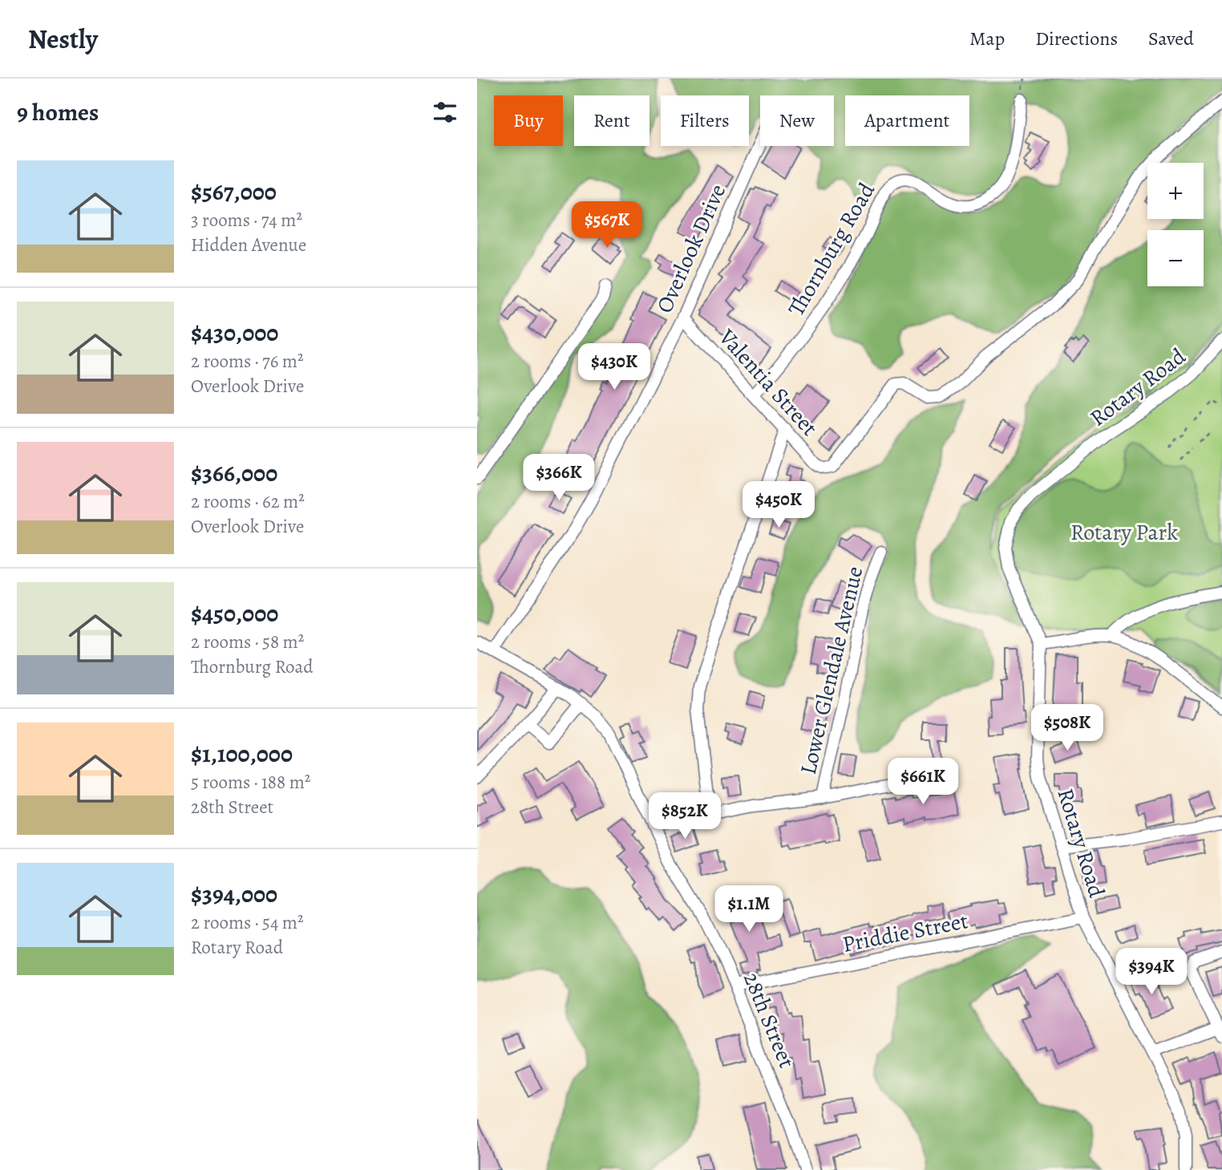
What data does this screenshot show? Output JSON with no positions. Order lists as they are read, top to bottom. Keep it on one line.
{"streets":{"street":["Overlook Drive","Thornburg Road","Valentia Street","Rotary Road","Lower Glendale Avenue","Priddie Street","28th Street"]},"crossings":[["Overlook Drive","Valentia Street"],["Overlook Drive","28th Street"],["Thornburg Road","Valentia Street"],["Rotary Road","Priddie Street"],["Priddie Street","28th Street"]],"parks":["Rotary Park"],"page":{"header":"Nestly","nav":["Map","Directions","Saved"],"heading":"9 homes","chip":["Buy","Rent","Filters","New","Apartment"],"list":[{"name":"$567,000","note":"3 rooms · 74 m² · Hidden Avenue"},{"name":"$430,000","note":"2 rooms · 76 m² · Overlook Drive"},{"name":"$366,000","note":"2 rooms · 62 m² · Overlook Drive"},{"name":"$450,000","note":"2 rooms · 58 m² · Thornburg Road"},{"name":"$1,100,000","note":"5 rooms · 188 m² · 28th Street"},{"name":"$394,000","note":"2 rooms · 54 m² · Rotary Road"}],"map_buttons":["+","−"],"price":["$567K","$430K","$366K","$450K","$508K","$661K","$852K","$1.1M","$394K"]}}
